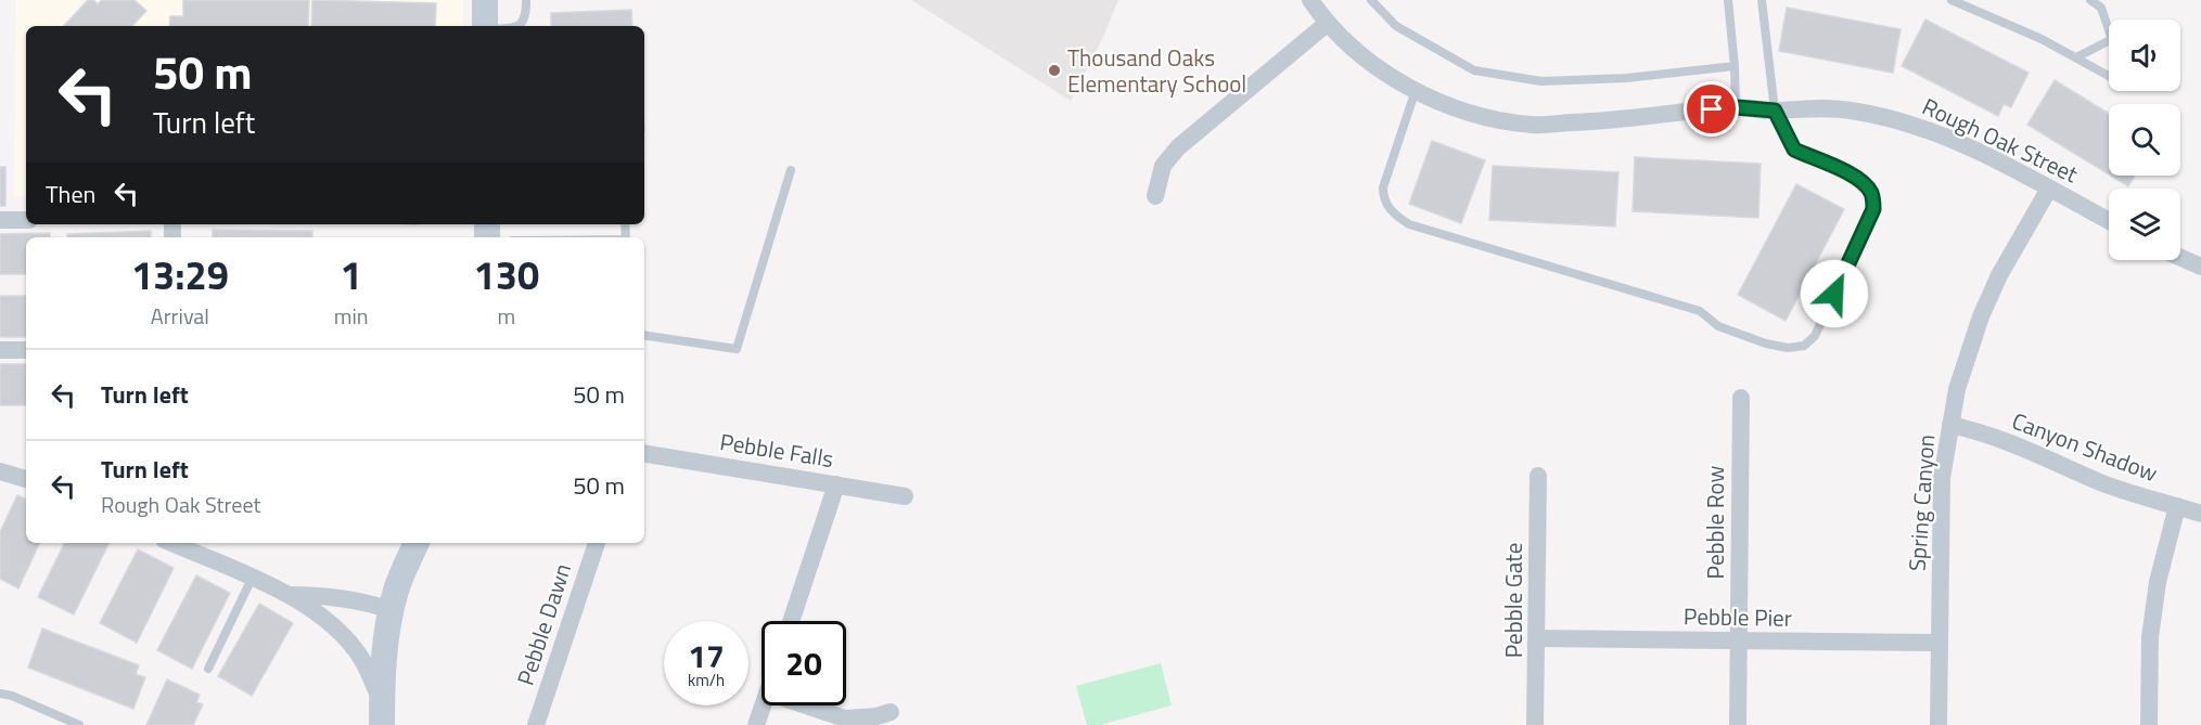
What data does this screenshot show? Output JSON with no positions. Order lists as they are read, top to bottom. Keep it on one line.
{"streets":{"street":["Rough Oak Street","Canyon Shadow","Pebble Falls","Spring Canyon","Pebble Row","Pebble Gate","Pebble Pier","Pebble Dawn"]},"crossings":[["Rough Oak Street","Spring Canyon"],["Canyon Shadow","Spring Canyon"],["Spring Canyon","Pebble Pier"],["Pebble Row","Pebble Pier"],["Pebble Gate","Pebble Pier"]],"places":["Thousand Oaks Elementary School"],"page":{"turn":["50 m","Turn left"],"then":"Then","eta":["13:29","Arrival","1","min","130","m"],"list":[{"name":"Turn left","value":"50 m"},{"name":"Turn left","note":"Rough Oak Street","value":"50 m"}],"speed":"17 km/h","limit":"20"}}
